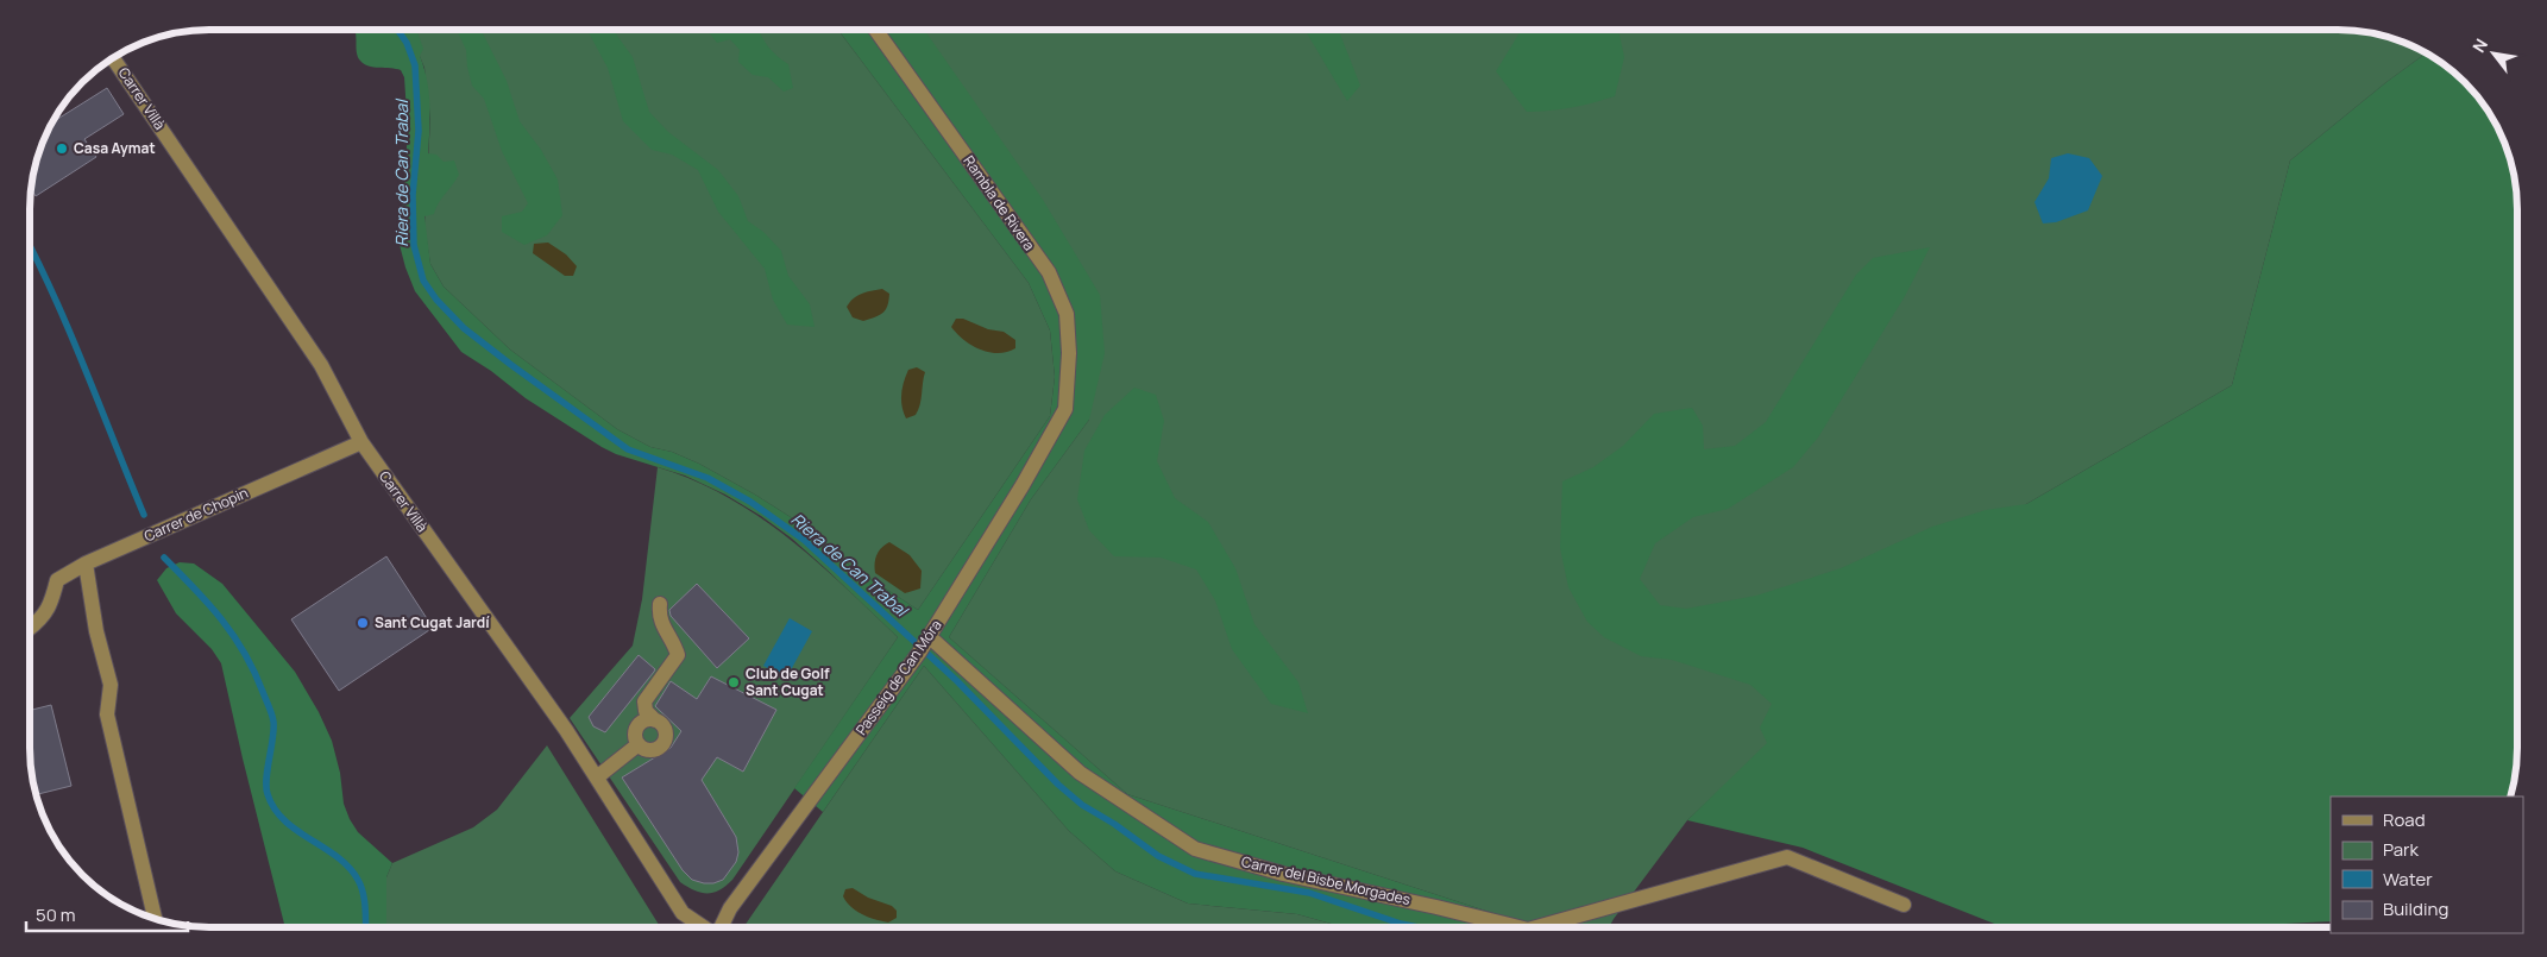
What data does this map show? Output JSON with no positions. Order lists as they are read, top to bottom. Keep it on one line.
{"streets":{"street":["Carrer Villà","Rambla de Rivera","Carrer de Chopin","Passeig de Can Móra","Carrer del Bisbe Morgades"]},"crossings":[["Carrer Villà","Carrer de Chopin"],["Rambla de Rivera","Passeig de Can Móra"],["Passeig de Can Móra","Carrer del Bisbe Morgades"]],"water":["Riera de Can Trabal"],"places":["Casa Aymat","Sant Cugat Jardí","Club de Golf Sant Cugat"],"legend":["Road","Park","Water","Building"],"scale_bar":"50 m","north":"top left"}
